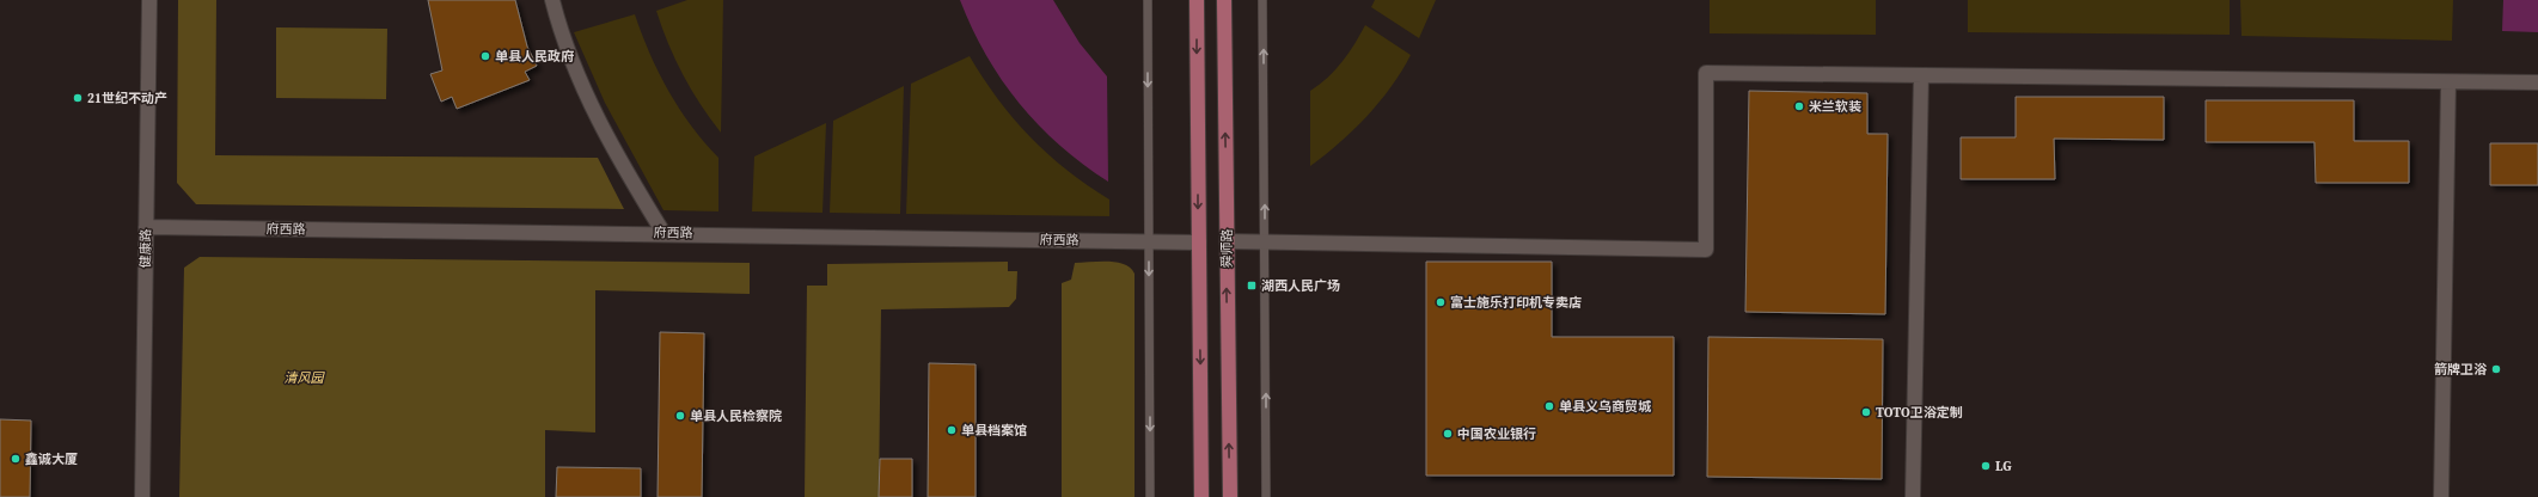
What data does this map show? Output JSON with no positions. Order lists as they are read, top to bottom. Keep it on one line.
{"streets":{"main road":["舜师路"],"street":["府西路","健康路"]},"crossings":[["府西路","健康路"],["府西路","舜师路"]],"parks":["清风园"],"places":{"other":["单县人民政府","21世纪不动产","米兰软装","富士施乐打印机专卖店","箭牌卫浴","单县义乌商贸城","TOTO卫浴定制","单县人民检察院","单县档案馆","中国农业银行","鑫诚大厦","LG"],"transit":["湖西人民广场"]}}
